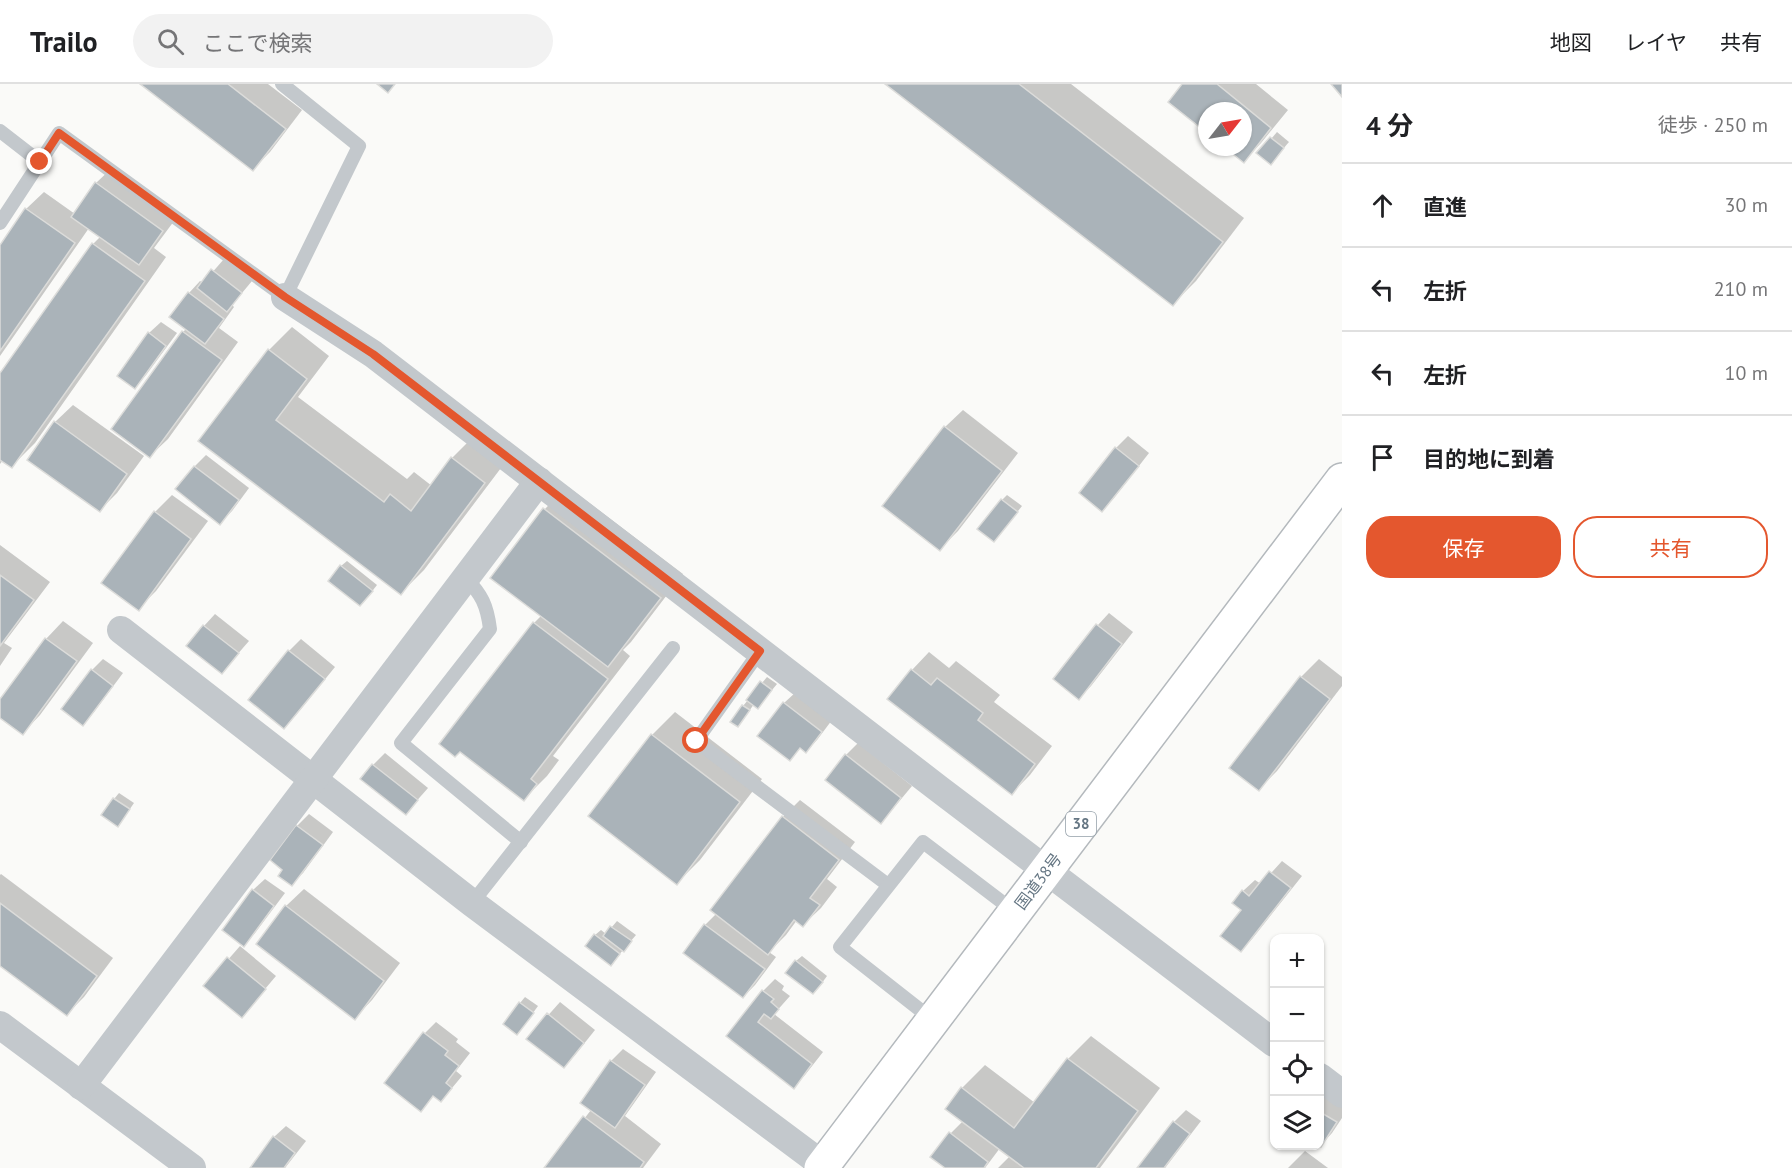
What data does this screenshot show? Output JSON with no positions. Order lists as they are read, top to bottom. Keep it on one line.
{"streets":{"highway":["38","国道38号"]},"north":"top right","page":{"header":"Trailo","search":"ここで検索","nav":["地図","レイヤ","共有"],"heading":["4 分","徒歩 · 250 m"],"list":[["直進","30 m"],["左折","210 m"],["左折","10 m"],"目的地に到着"],"buttons":["保存","共有"],"map_buttons":["+","−"]}}
